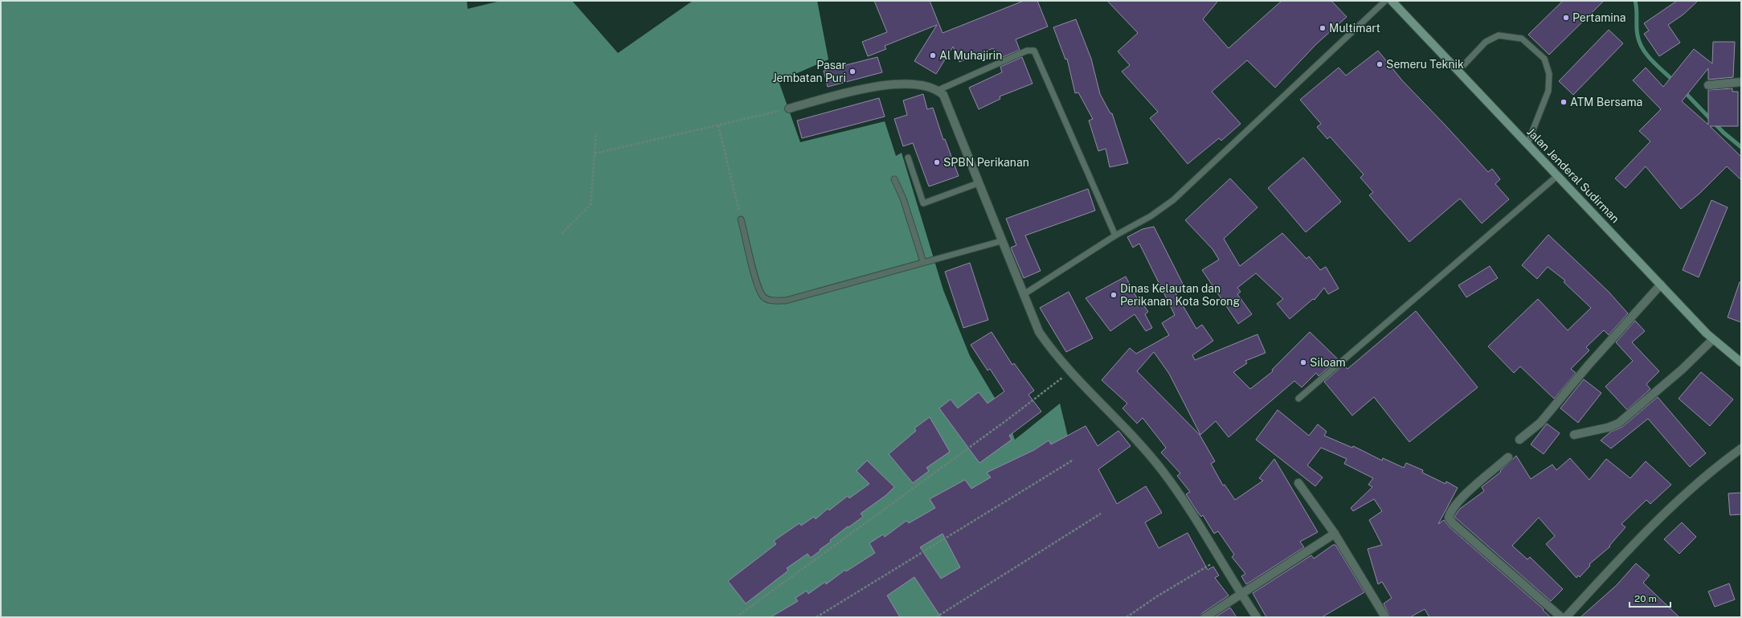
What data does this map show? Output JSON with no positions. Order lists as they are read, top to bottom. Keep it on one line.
{"streets":{"main road":["Jalan Jenderal Sudirman"]},"places":["Pertamina","Multimart","Al Muhajirin","Semeru Teknik","Pasar Jembatan Puri","ATM Bersama","SPBN Perikanan","Dinas Kelautan dan Perikanan Kota Sorong","Siloam"],"scale_bar":"20 m"}
